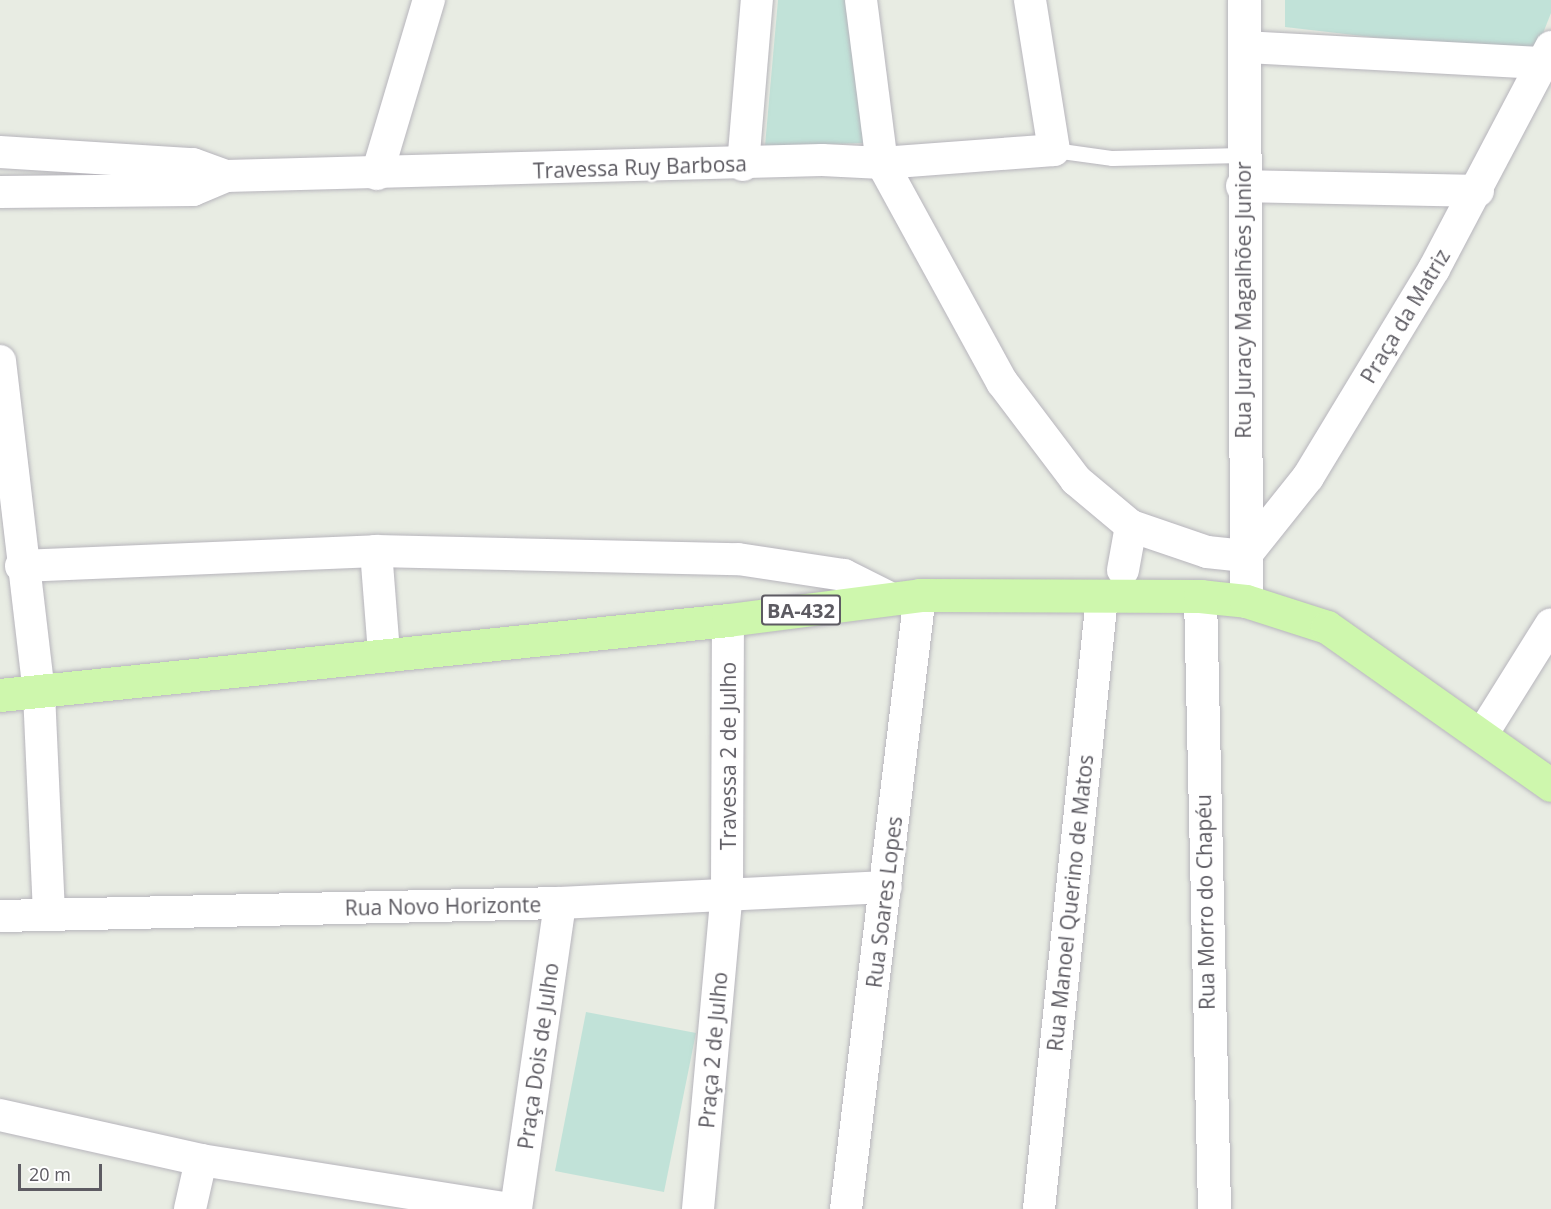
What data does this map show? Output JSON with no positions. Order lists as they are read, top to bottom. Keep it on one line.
{"streets":{"main road":["Rua Juracy Magalhões Junior","BA-432","Rua Morro do Chapéu"],"street":["Travessa Ruy Barbosa","Praça da Matriz","Travessa 2 de Julho","Rua Soares Lopes","Rua Manoel Querino de Matos","Rua Novo Horizonte","Praça 2 de Julho","Praça Dois de Julho"]},"crossings":[["Rua Juracy Magalhões Junior","Praça da Matriz"],["Rua Juracy Magalhões Junior","BA-432"],["BA-432","Travessa 2 de Julho"],["BA-432","Rua Soares Lopes"],["BA-432","Rua Morro do Chapéu"],["BA-432","Rua Manoel Querino de Matos"],["Travessa 2 de Julho","Rua Novo Horizonte"],["Travessa 2 de Julho","Praça 2 de Julho"],["Rua Soares Lopes","Rua Novo Horizonte"],["Rua Novo Horizonte","Praça 2 de Julho"],["Rua Novo Horizonte","Praça Dois de Julho"]],"scale_bar":"20 m"}
